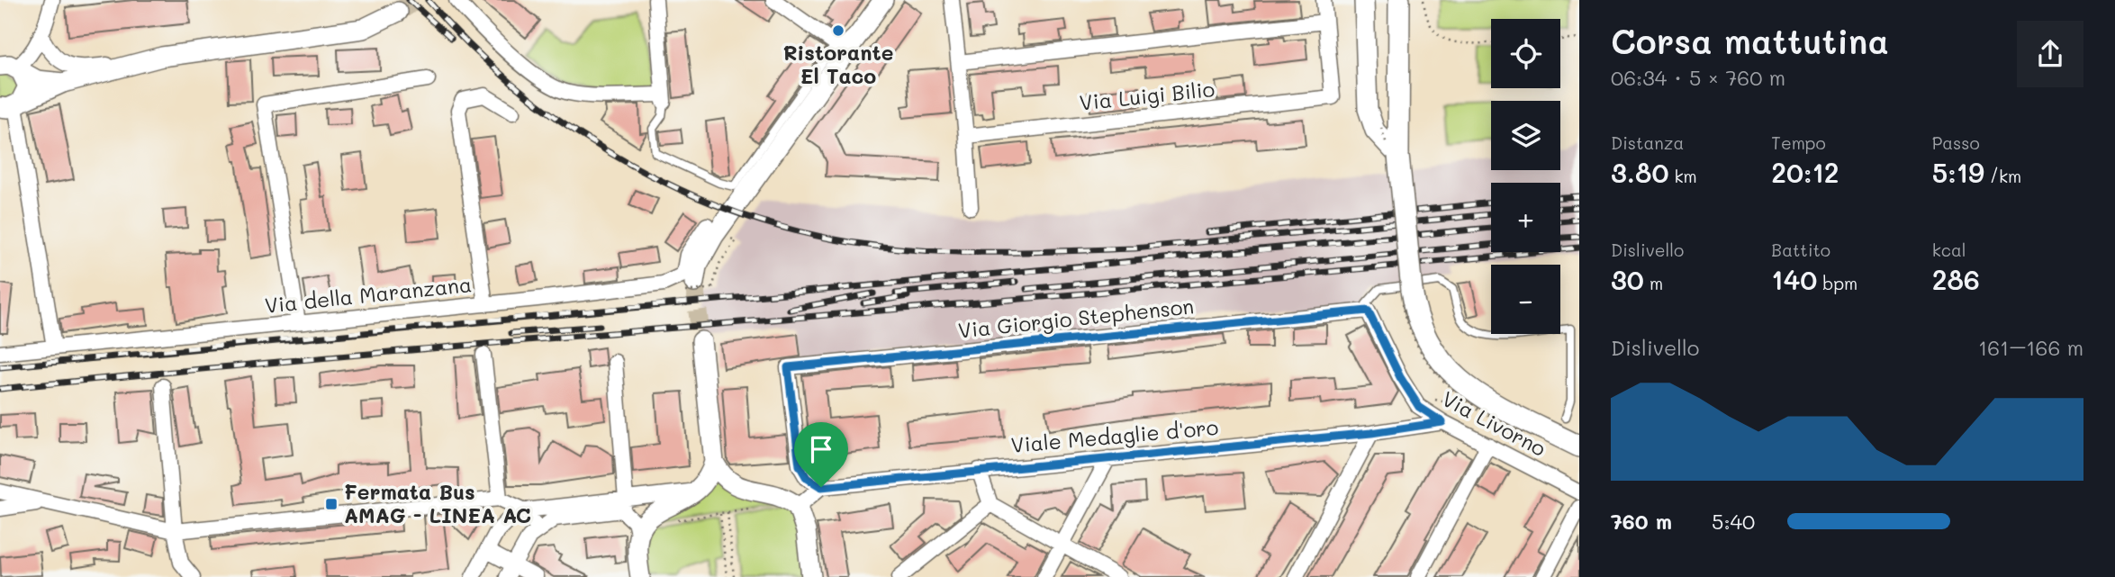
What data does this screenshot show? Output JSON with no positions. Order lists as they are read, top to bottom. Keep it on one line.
{"streets":{"street":["Via Luigi Bilio","Via della Maranzana","Via Giorgio Stephenson","Via Livorno","Viale Medaglie d'oro"]},"crossings":[["Via Giorgio Stephenson","Via Livorno"],["Via Giorgio Stephenson","Viale Medaglie d'oro"],["Via Livorno","Viale Medaglie d'oro"]],"places":{"other":["Ristorante El Taco"],"transit":["Fermata Bus AMAG - LINEA AC"]},"page":{"heading":["Corsa mattutina","06:34 · 5 × 760 m"],"map_buttons":["+","−"],"stats":[["Distanza","3.80 km"],["Tempo","20:12"],["Passo","5:19 /km"],["Dislivello","30 m"],["Battito","140 bpm"],["kcal","286"]],"chart":["Dislivello","161–166 m"],"list":[{"name":"760 m","note":"5:40"}]}}
